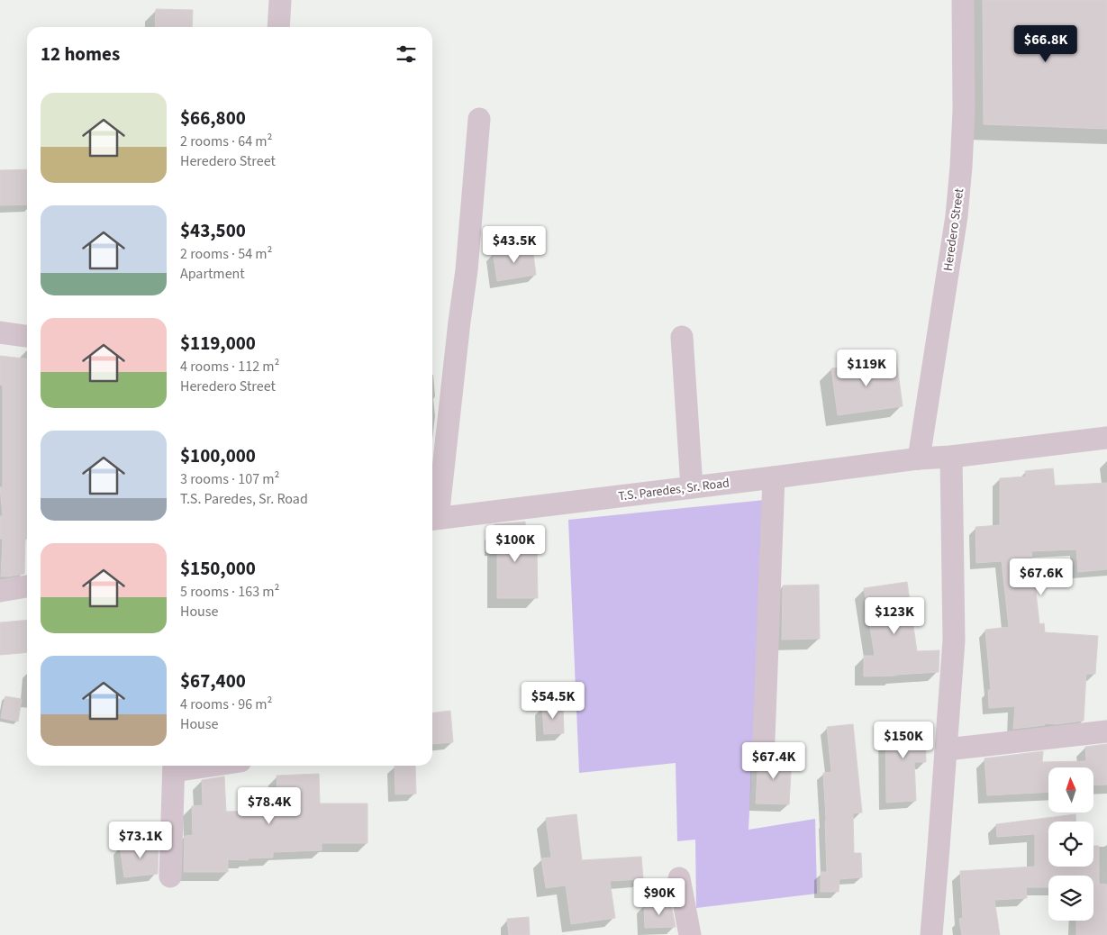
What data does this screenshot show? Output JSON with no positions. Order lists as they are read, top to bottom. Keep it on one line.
{"streets":{"street":["Heredero Street","T.S. Paredes, Sr. Road"]},"crossings":[["Heredero Street","T.S. Paredes, Sr. Road"]],"north":"top","page":{"price":["$66.8K","$43.5K","$119K","$100K","$67.6K","$123K","$54.5K","$150K","$67.4K","$78.4K","$73.1K","$90K"],"heading":"12 homes","list":[{"name":"$66,800","note":"2 rooms · 64 m² · Heredero Street"},{"name":"$43,500","note":"2 rooms · 54 m² · Apartment"},{"name":"$119,000","note":"4 rooms · 112 m² · Heredero Street"},{"name":"$100,000","note":"3 rooms · 107 m² · T.S. Paredes, Sr. Road"},{"name":"$150,000","note":"5 rooms · 163 m² · House"},{"name":"$67,400","note":"4 rooms · 96 m² · House"}]}}
